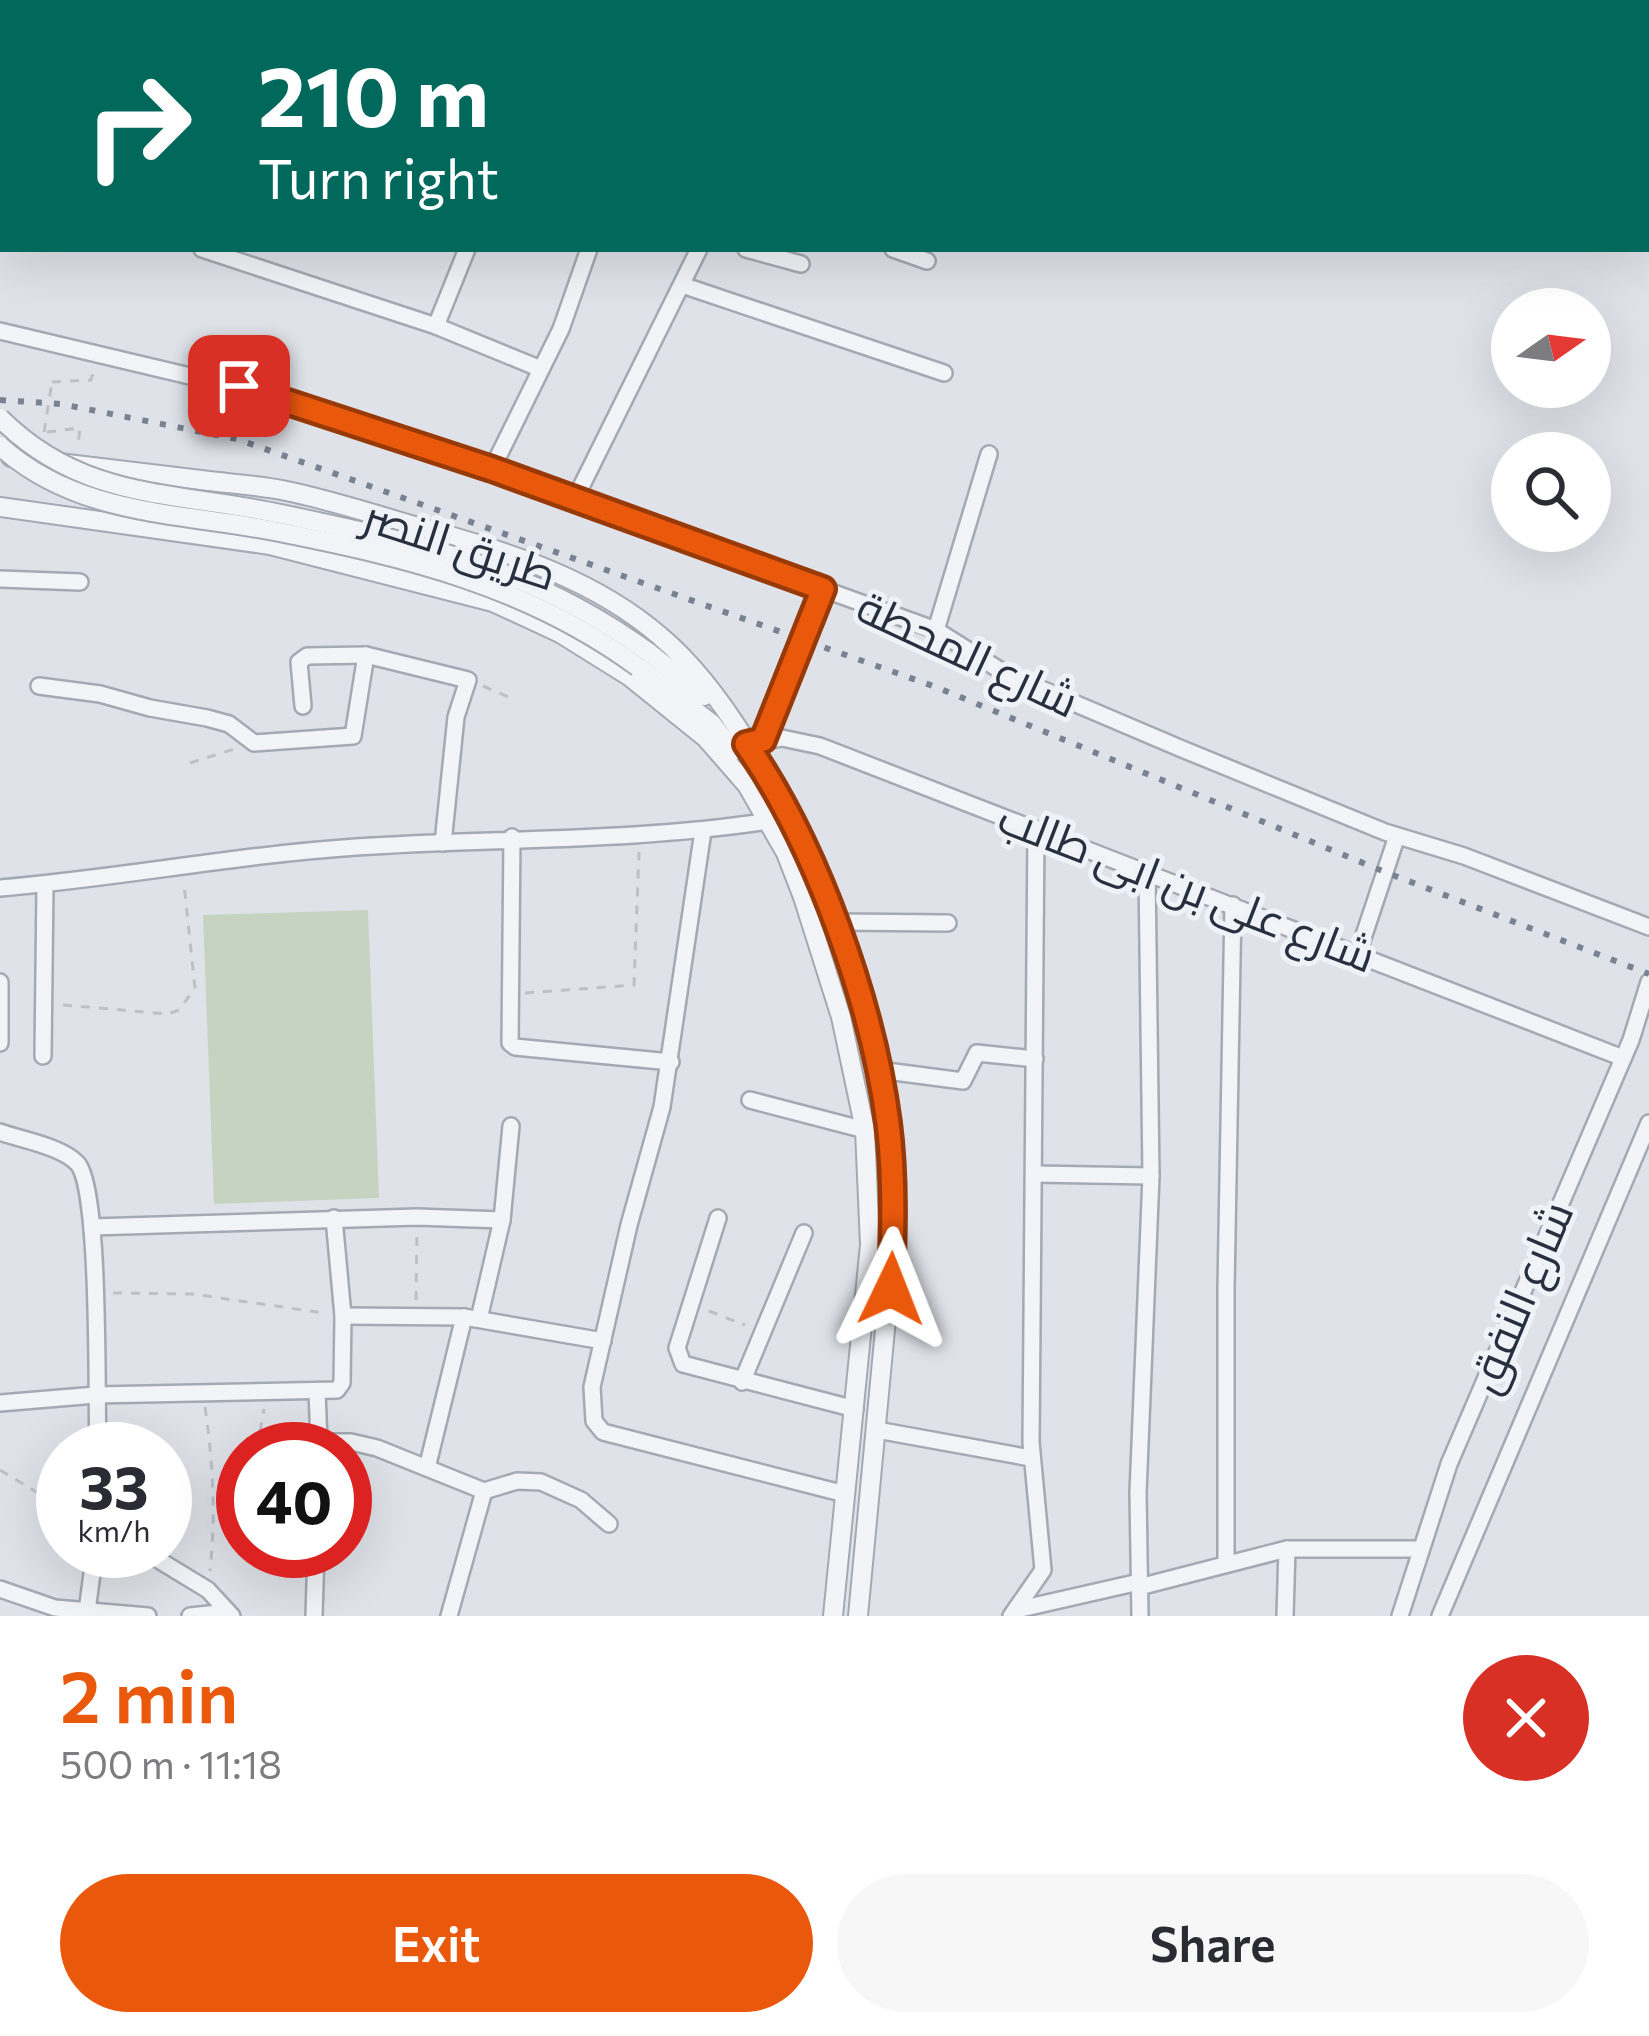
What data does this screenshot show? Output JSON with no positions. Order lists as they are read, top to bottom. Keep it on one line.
{"streets":{"street":["طريق النصر","شارع المحطة","شارع على بن ابى طالب","شارع النفق"]},"crossings":[["طريق النصر","شارع على بن ابى طالب"],["شارع على بن ابى طالب","شارع النفق"]],"north":"right","page":{"turn":["210 m","Turn right"],"speed":"33 km/h","limit":"40","heading":["2 min","500 m · 11:18"],"buttons":["Exit","Share"]}}
